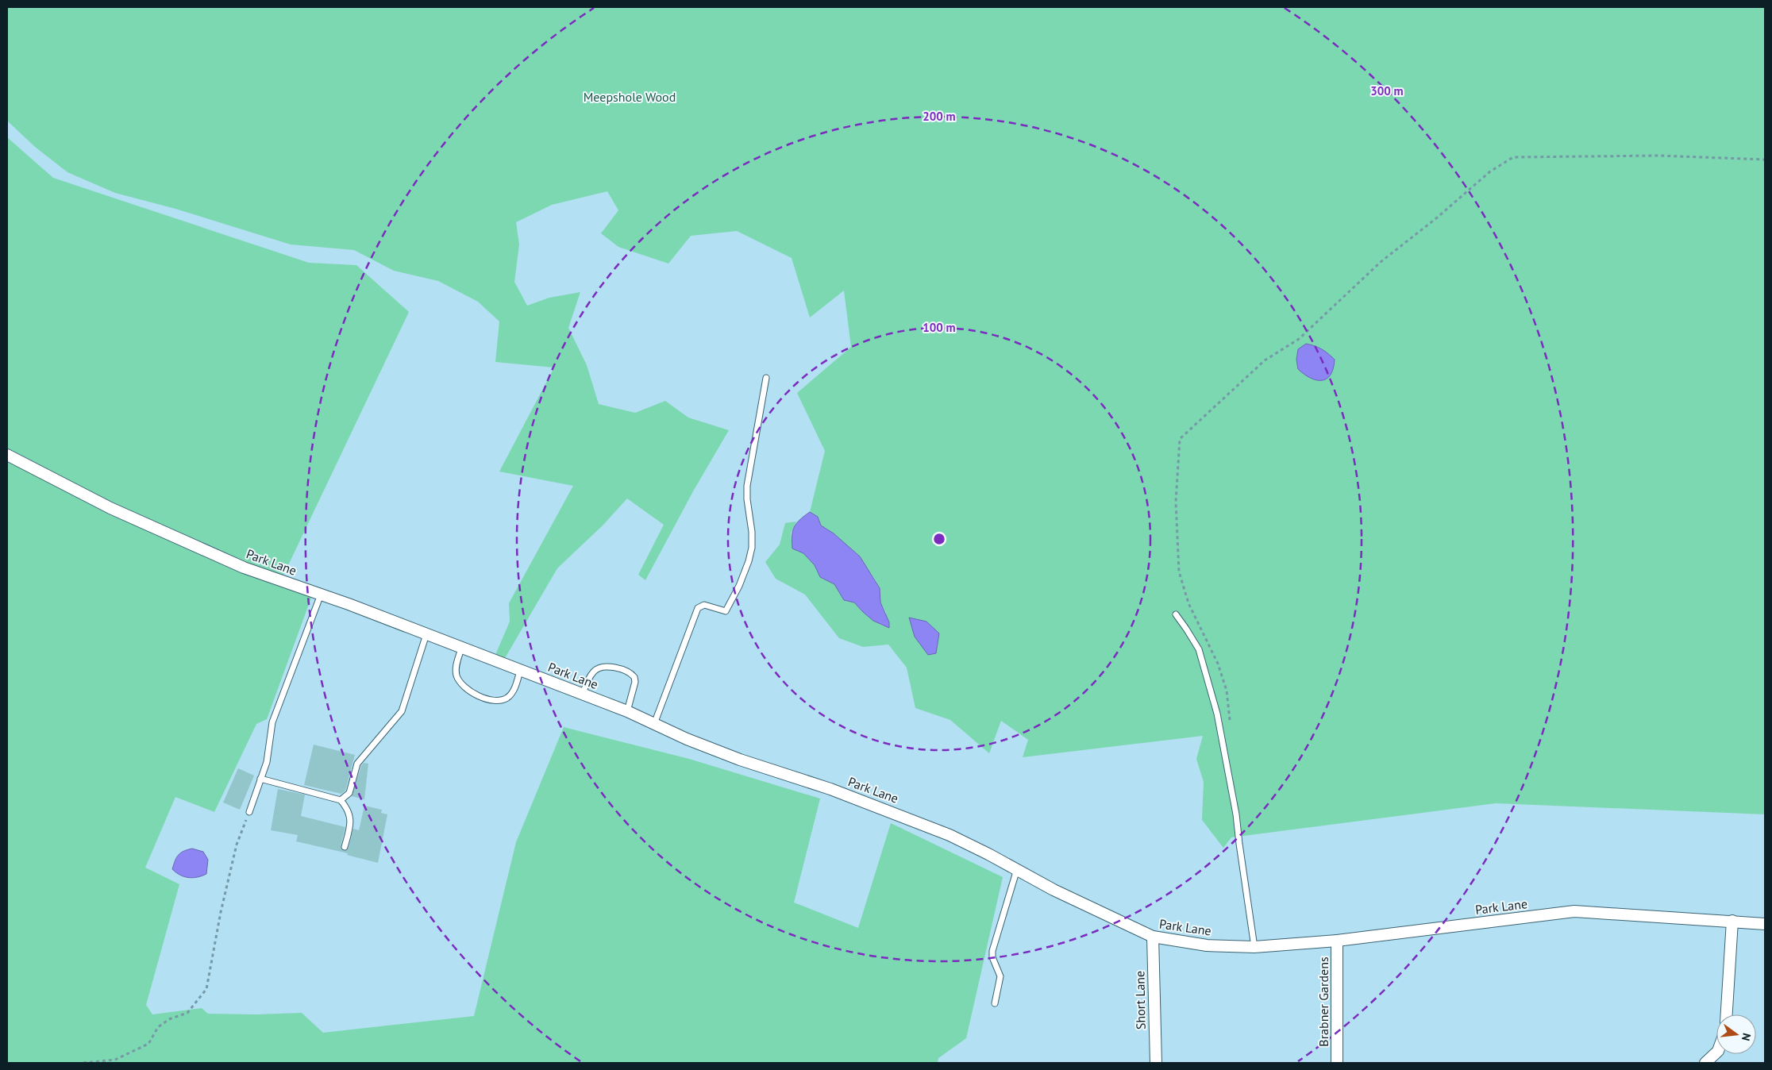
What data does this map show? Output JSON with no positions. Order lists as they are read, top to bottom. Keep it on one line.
{"streets":{"street":["Park Lane","Short Lane","Brabner Gardens"]},"crossings":[["Park Lane","Short Lane"],["Park Lane","Brabner Gardens"]],"parks":["Meepshole Wood"],"north":"right","rings":["300 m","200 m","100 m"]}
